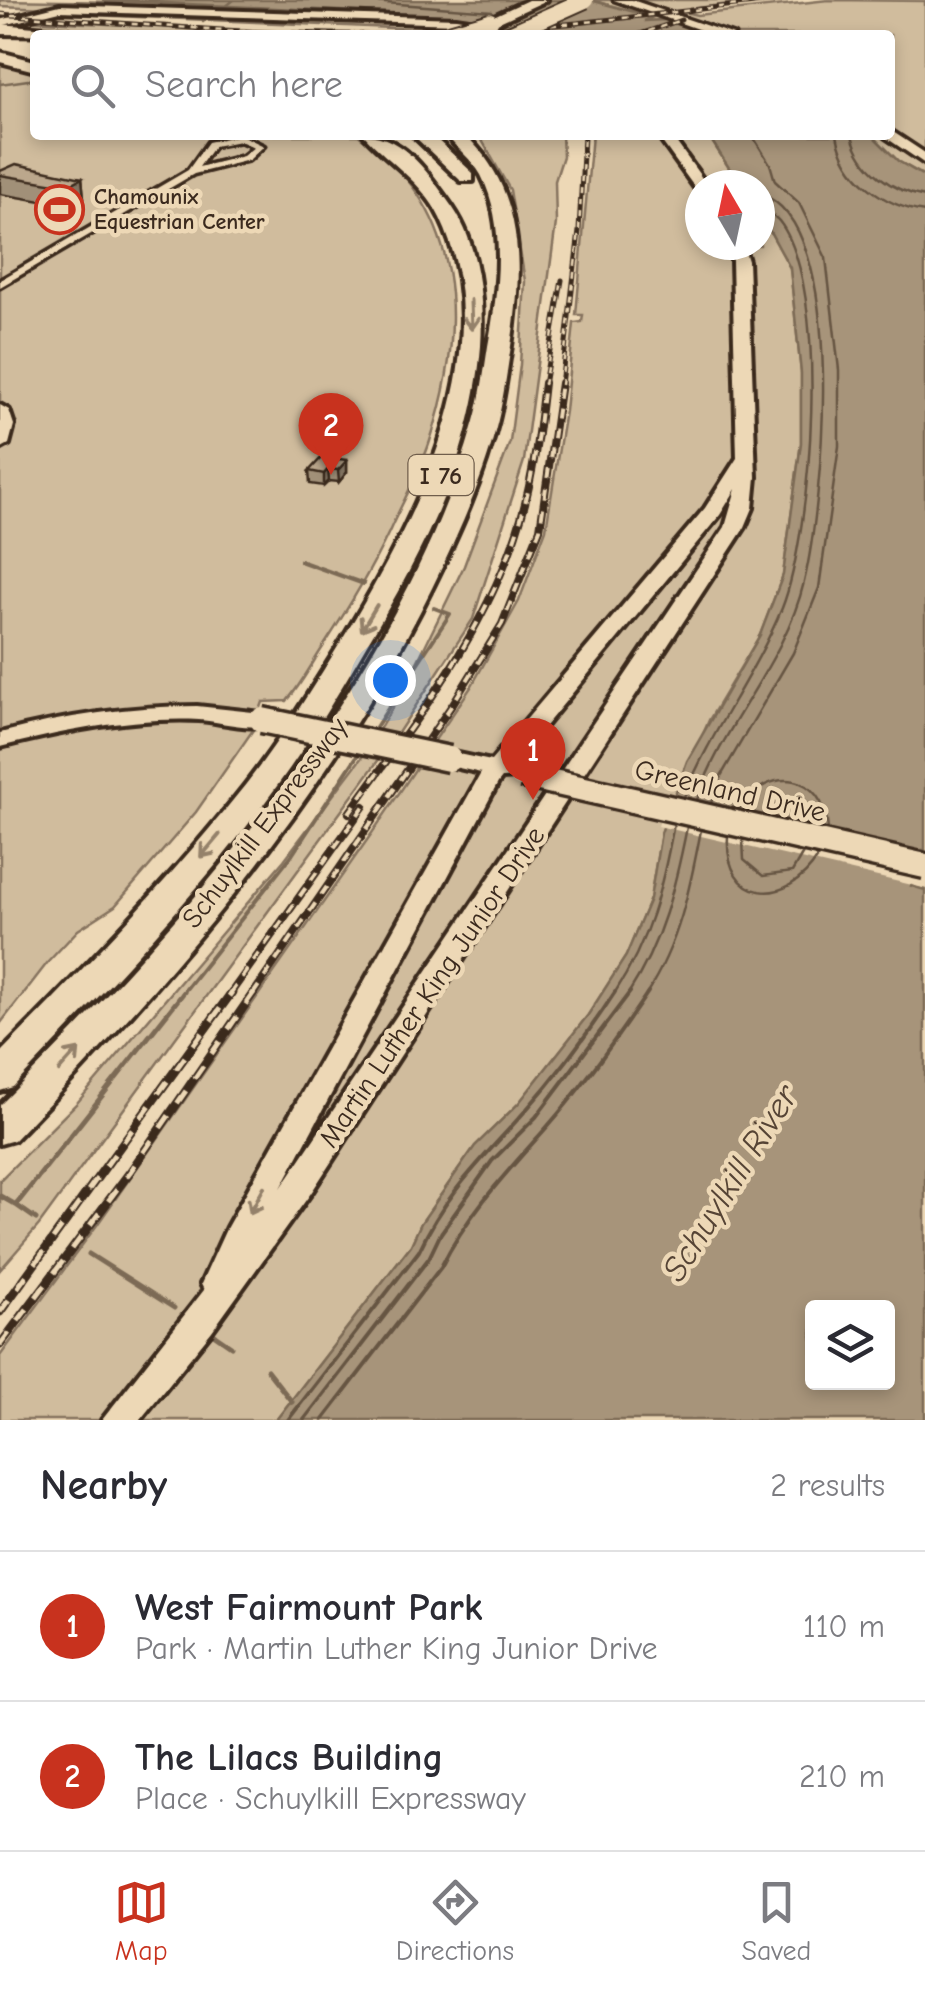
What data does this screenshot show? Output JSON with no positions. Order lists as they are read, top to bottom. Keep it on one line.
{"streets":{"highway":["I 76","Schuylkill Expressway"],"main road":["Greenland Drive","Martin Luther King Junior Drive"]},"water":["Schuylkill River"],"places":{"sports":["Chamounix Equestrian Center"]},"north":"top","page":{"search":"Search here","pins":["2","1"],"heading":["Nearby","2 results"],"list":[{"mark":"1","name":"West Fairmount Park","note":"Park · Martin Luther King Junior Drive","value":"110 m"},{"mark":"2","name":"The Lilacs Building","note":"Place · Schuylkill Expressway","value":"210 m"}],"nav":["Map","Directions","Saved"]}}
